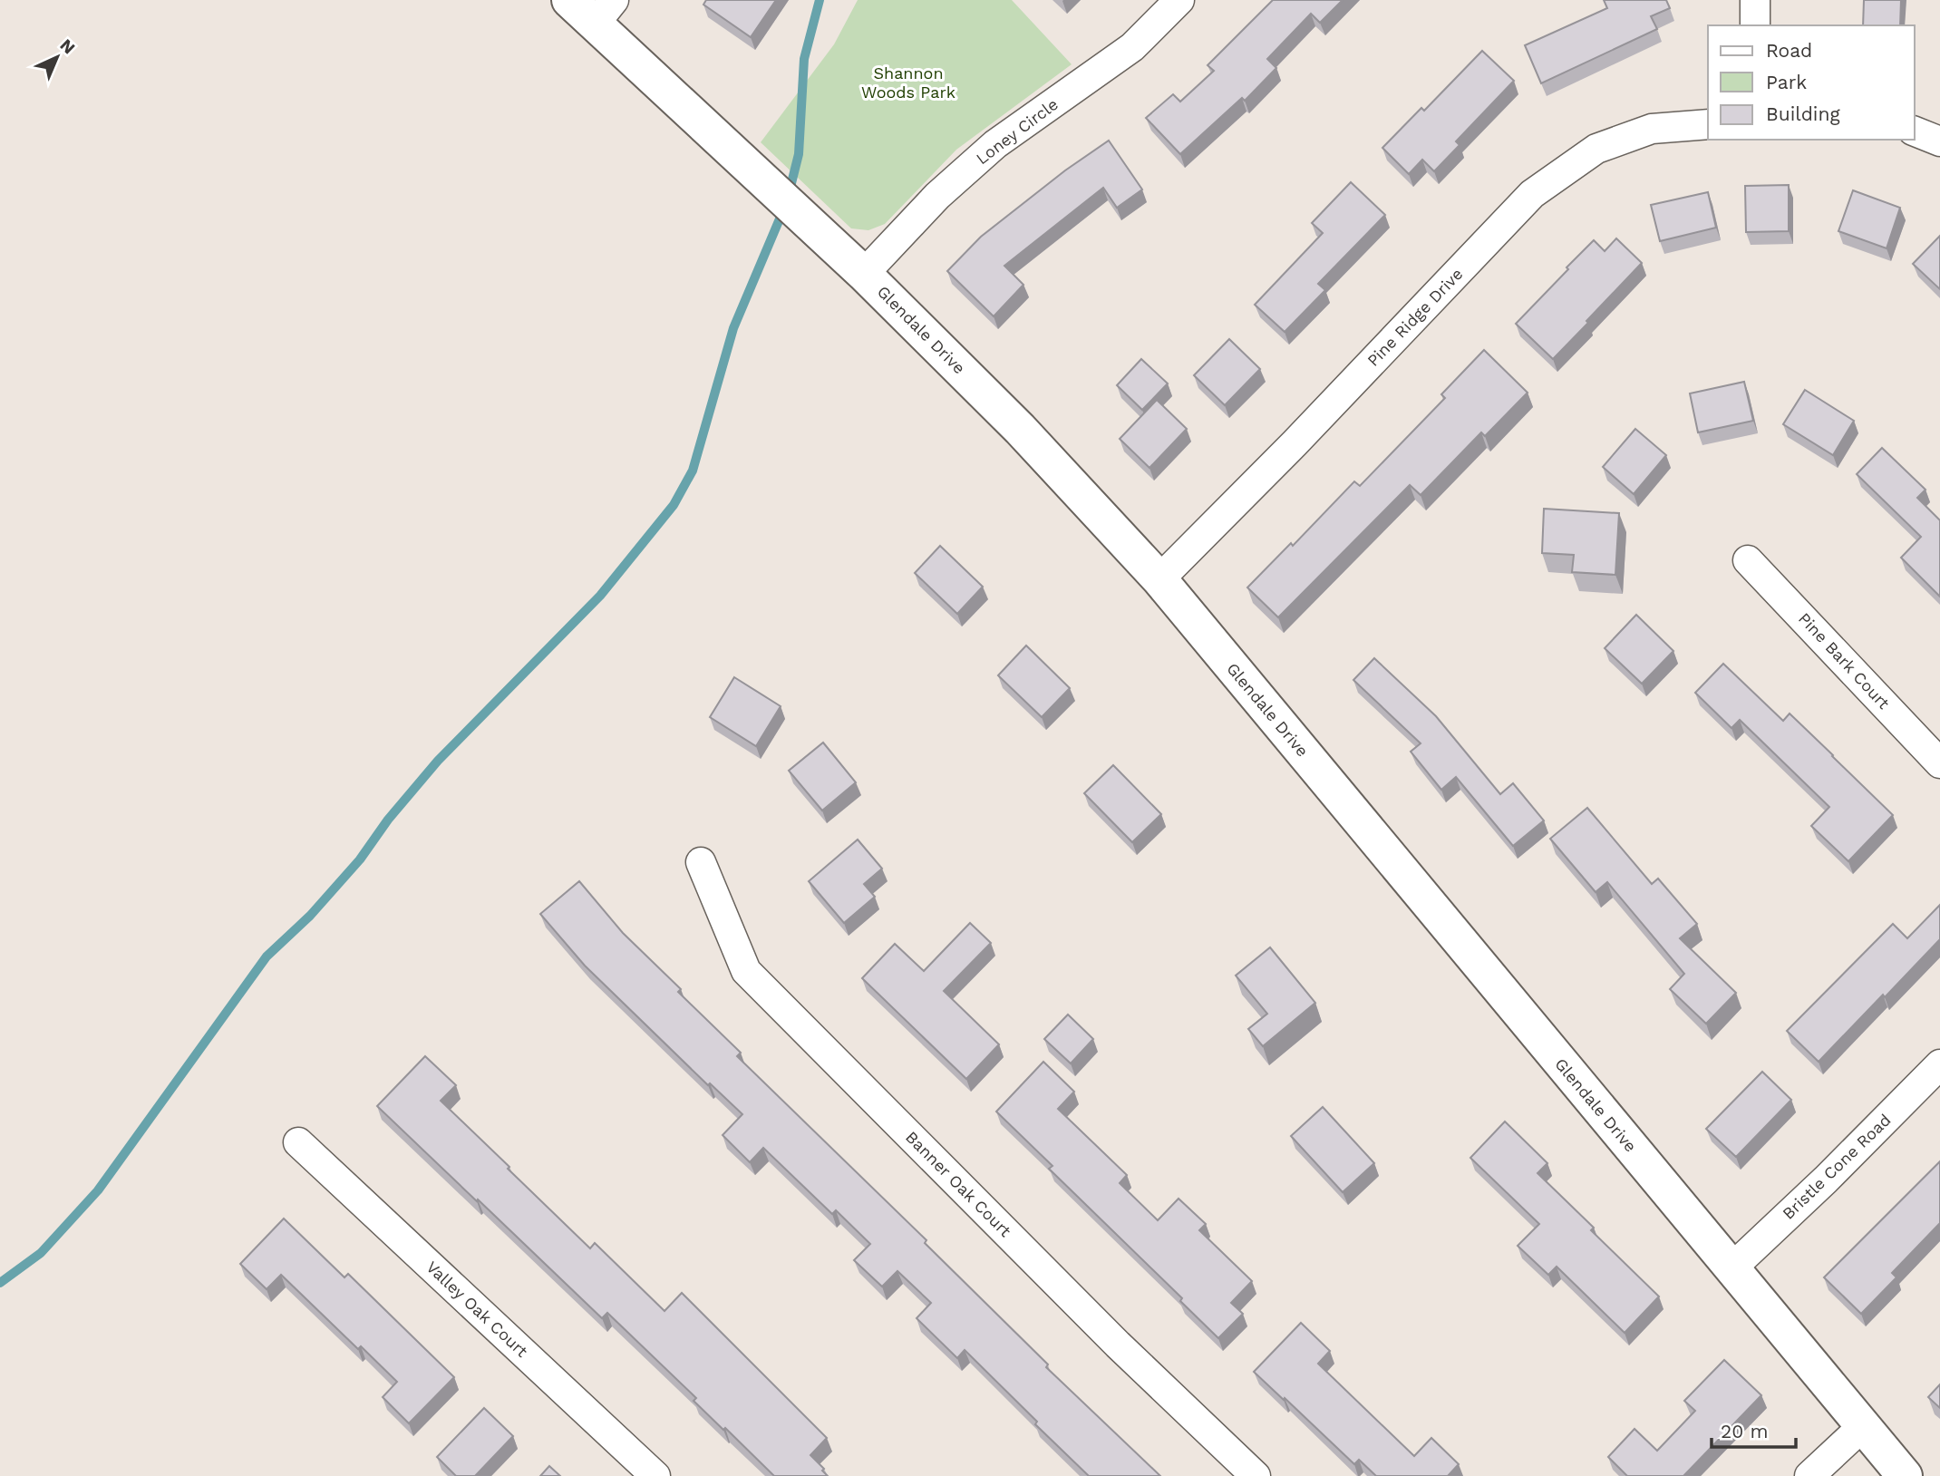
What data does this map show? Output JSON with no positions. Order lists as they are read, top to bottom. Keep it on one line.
{"streets":{"street":["Loney Circle","Pine Ridge Drive","Glendale Drive","Pine Bark Court","Bristle Cone Road","Banner Oak Court","Valley Oak Court"]},"crossings":[["Loney Circle","Glendale Drive"],["Pine Ridge Drive","Glendale Drive"],["Glendale Drive","Bristle Cone Road"]],"parks":["Shannon Woods Park"],"legend":["Road","Park","Building"],"scale_bar":"20 m","north":"top right"}
